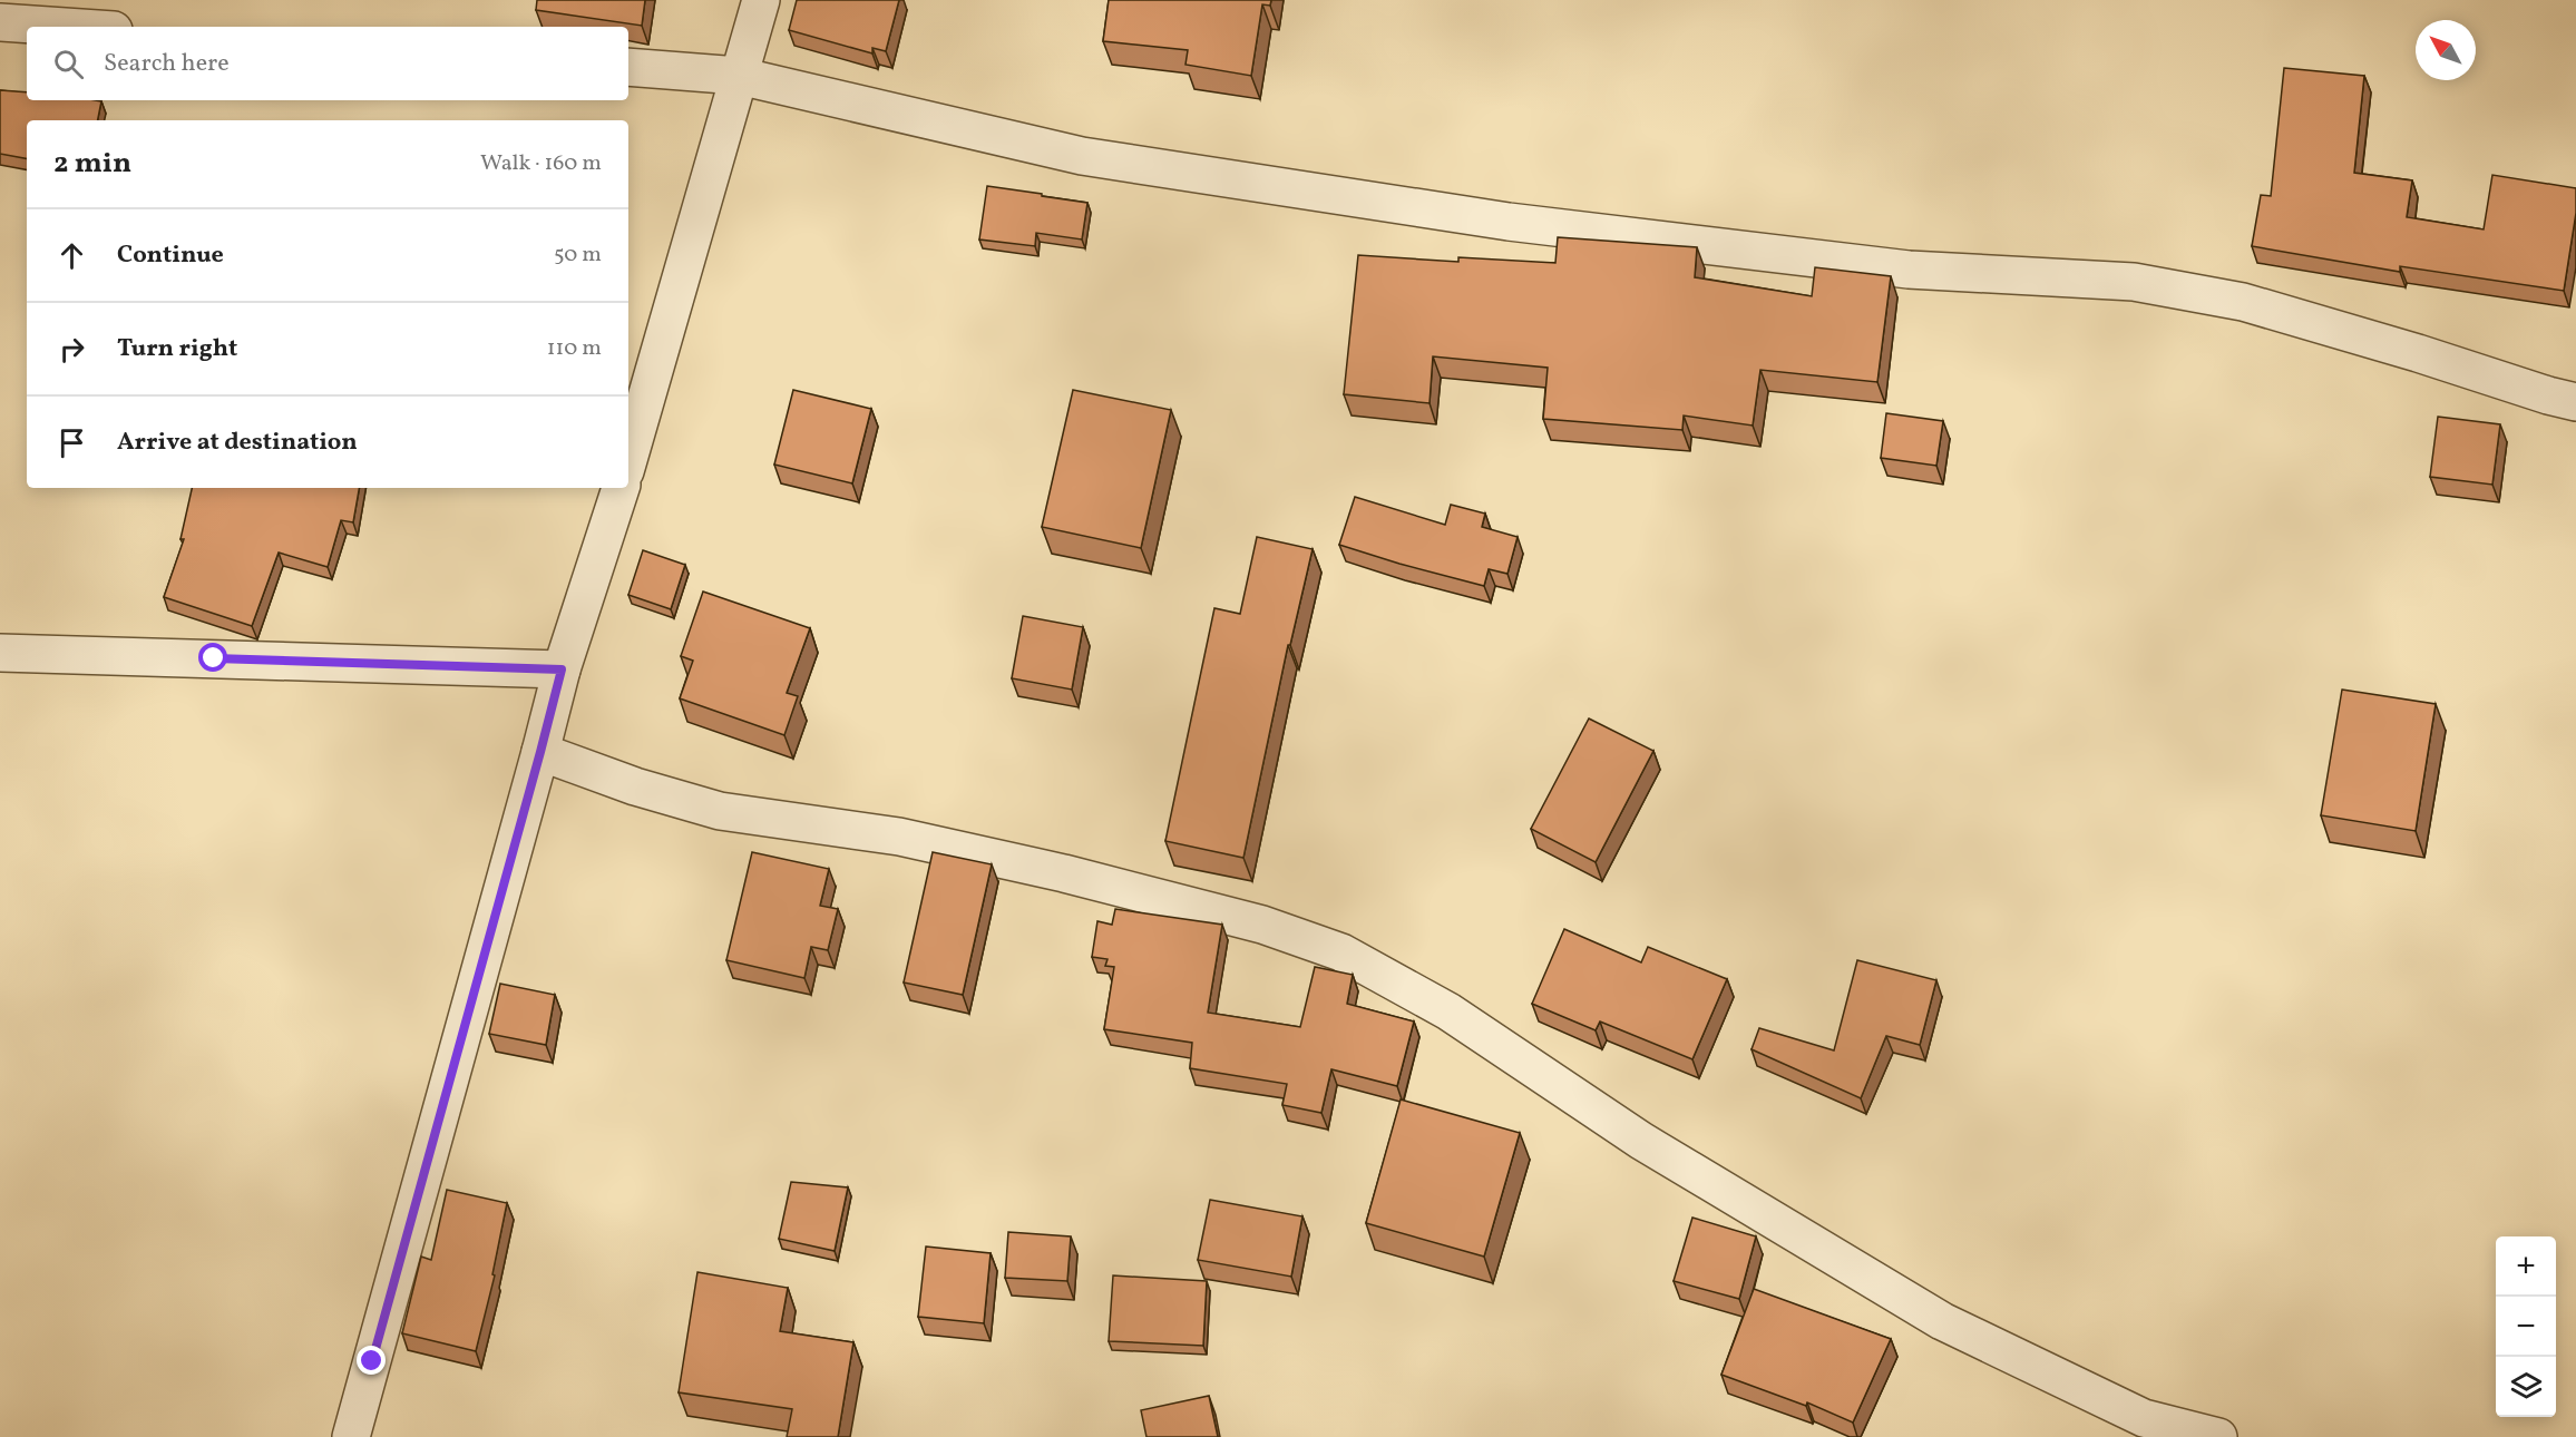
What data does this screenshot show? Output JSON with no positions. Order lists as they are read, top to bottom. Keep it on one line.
{"north":"top left","page":{"search":"Search here","heading":["2 min","Walk · 160 m"],"list":[["Continue","50 m"],["Turn right","110 m"],"Arrive at destination"],"map_buttons":["+","−"]}}
